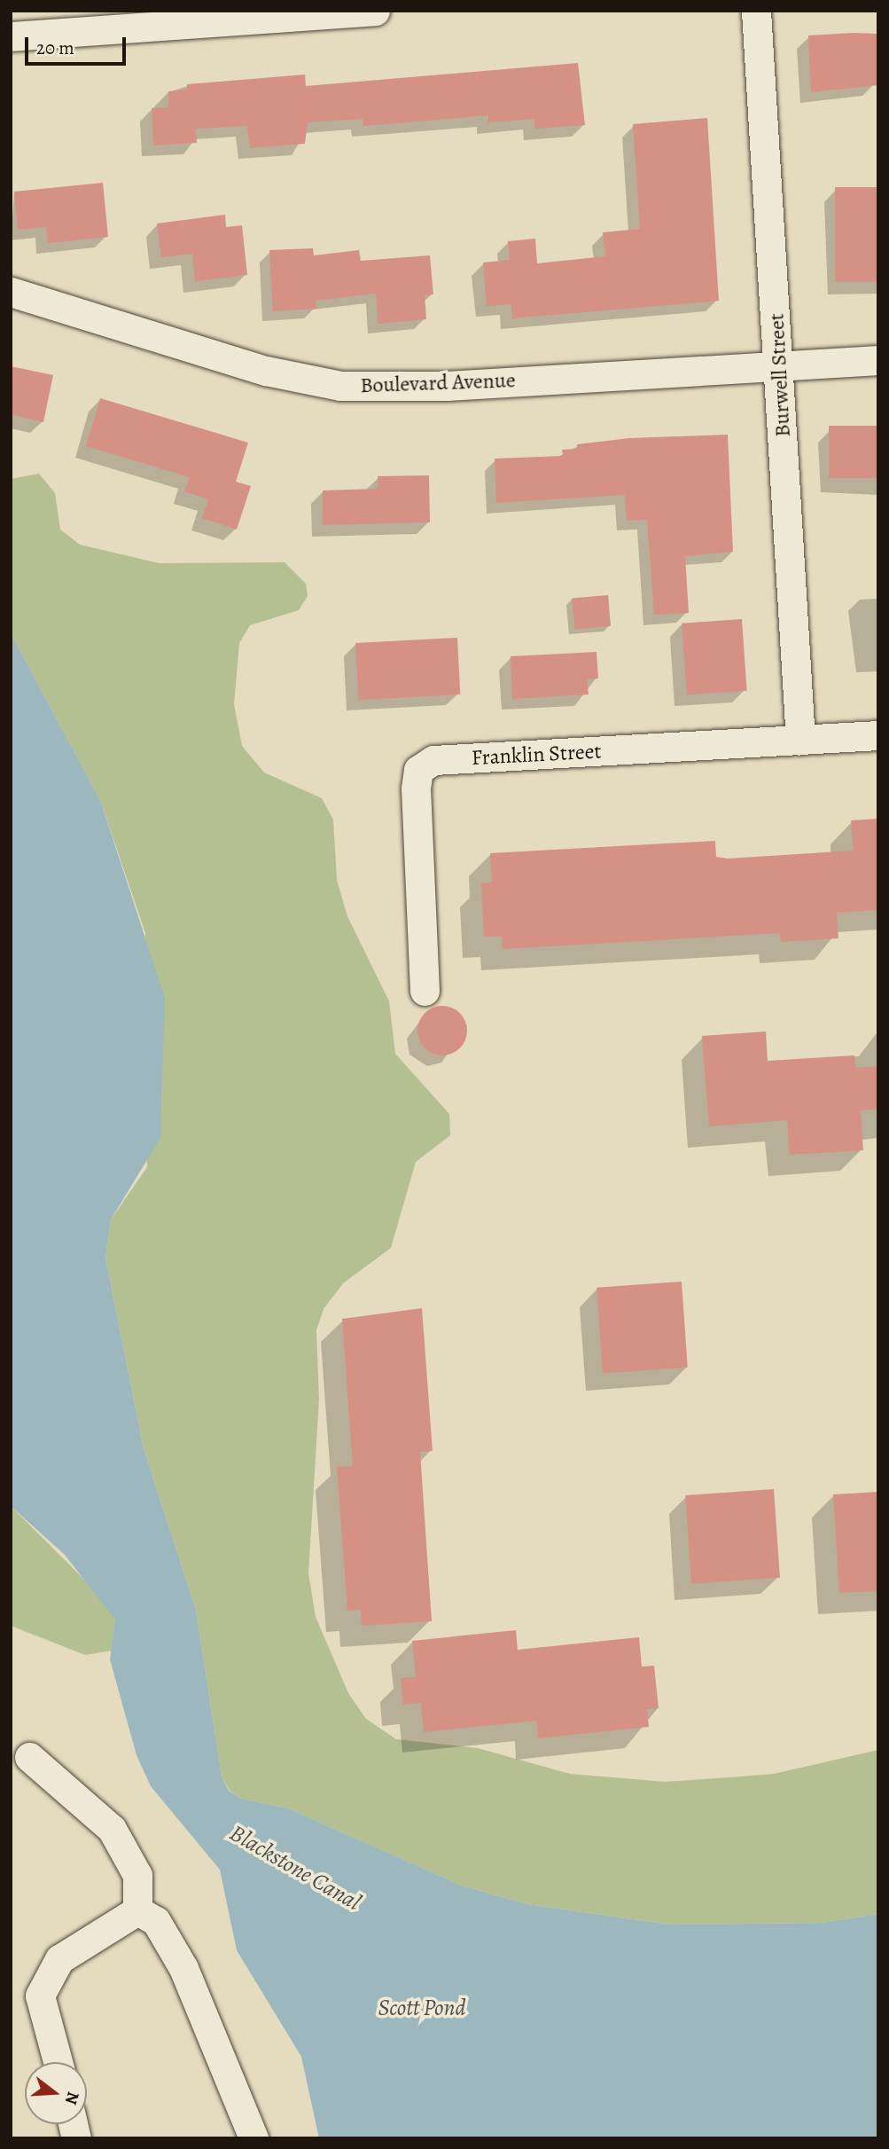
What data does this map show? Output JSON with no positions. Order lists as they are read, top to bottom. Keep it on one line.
{"streets":{"street":["Burwell Street","Boulevard Avenue","Franklin Street"]},"crossings":[["Burwell Street","Boulevard Avenue"],["Burwell Street","Franklin Street"]],"water":["Blackstone Canal","Scott Pond"],"scale_bar":"20 m","north":"right"}
